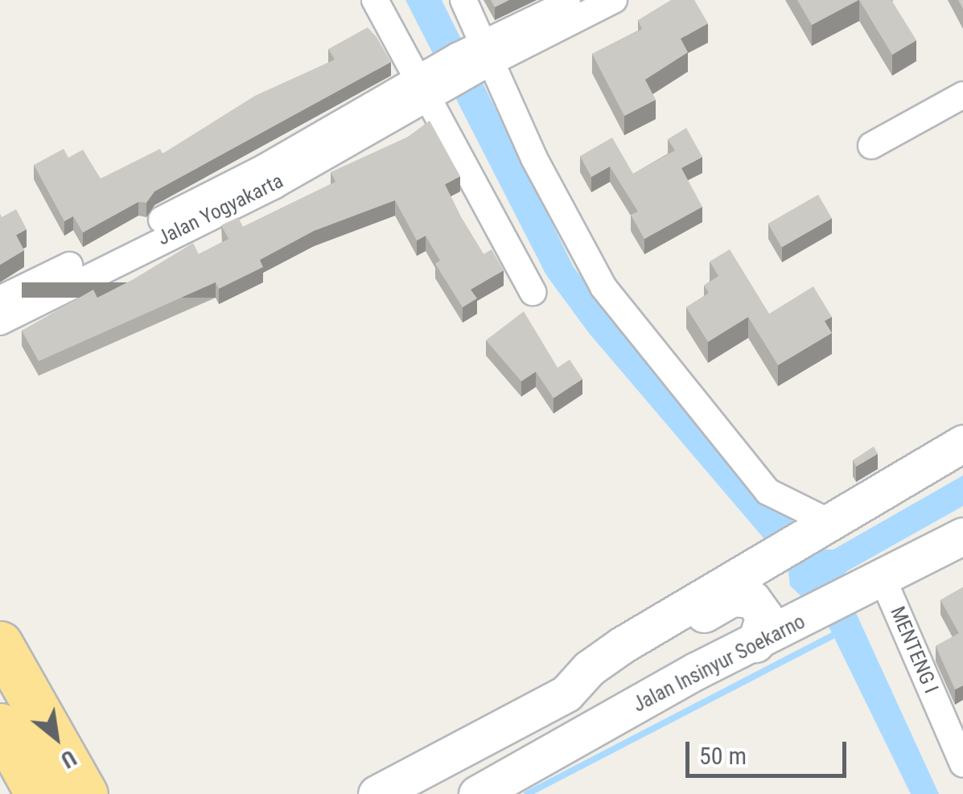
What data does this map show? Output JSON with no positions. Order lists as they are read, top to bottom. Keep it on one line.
{"streets":{"street":["Jalan Yogyakarta","MENTENG I","Jalan Insinyur Soekarno"]},"crossings":[["MENTENG I","Jalan Insinyur Soekarno"]],"scale_bar":"50 m","north":"bottom right"}
